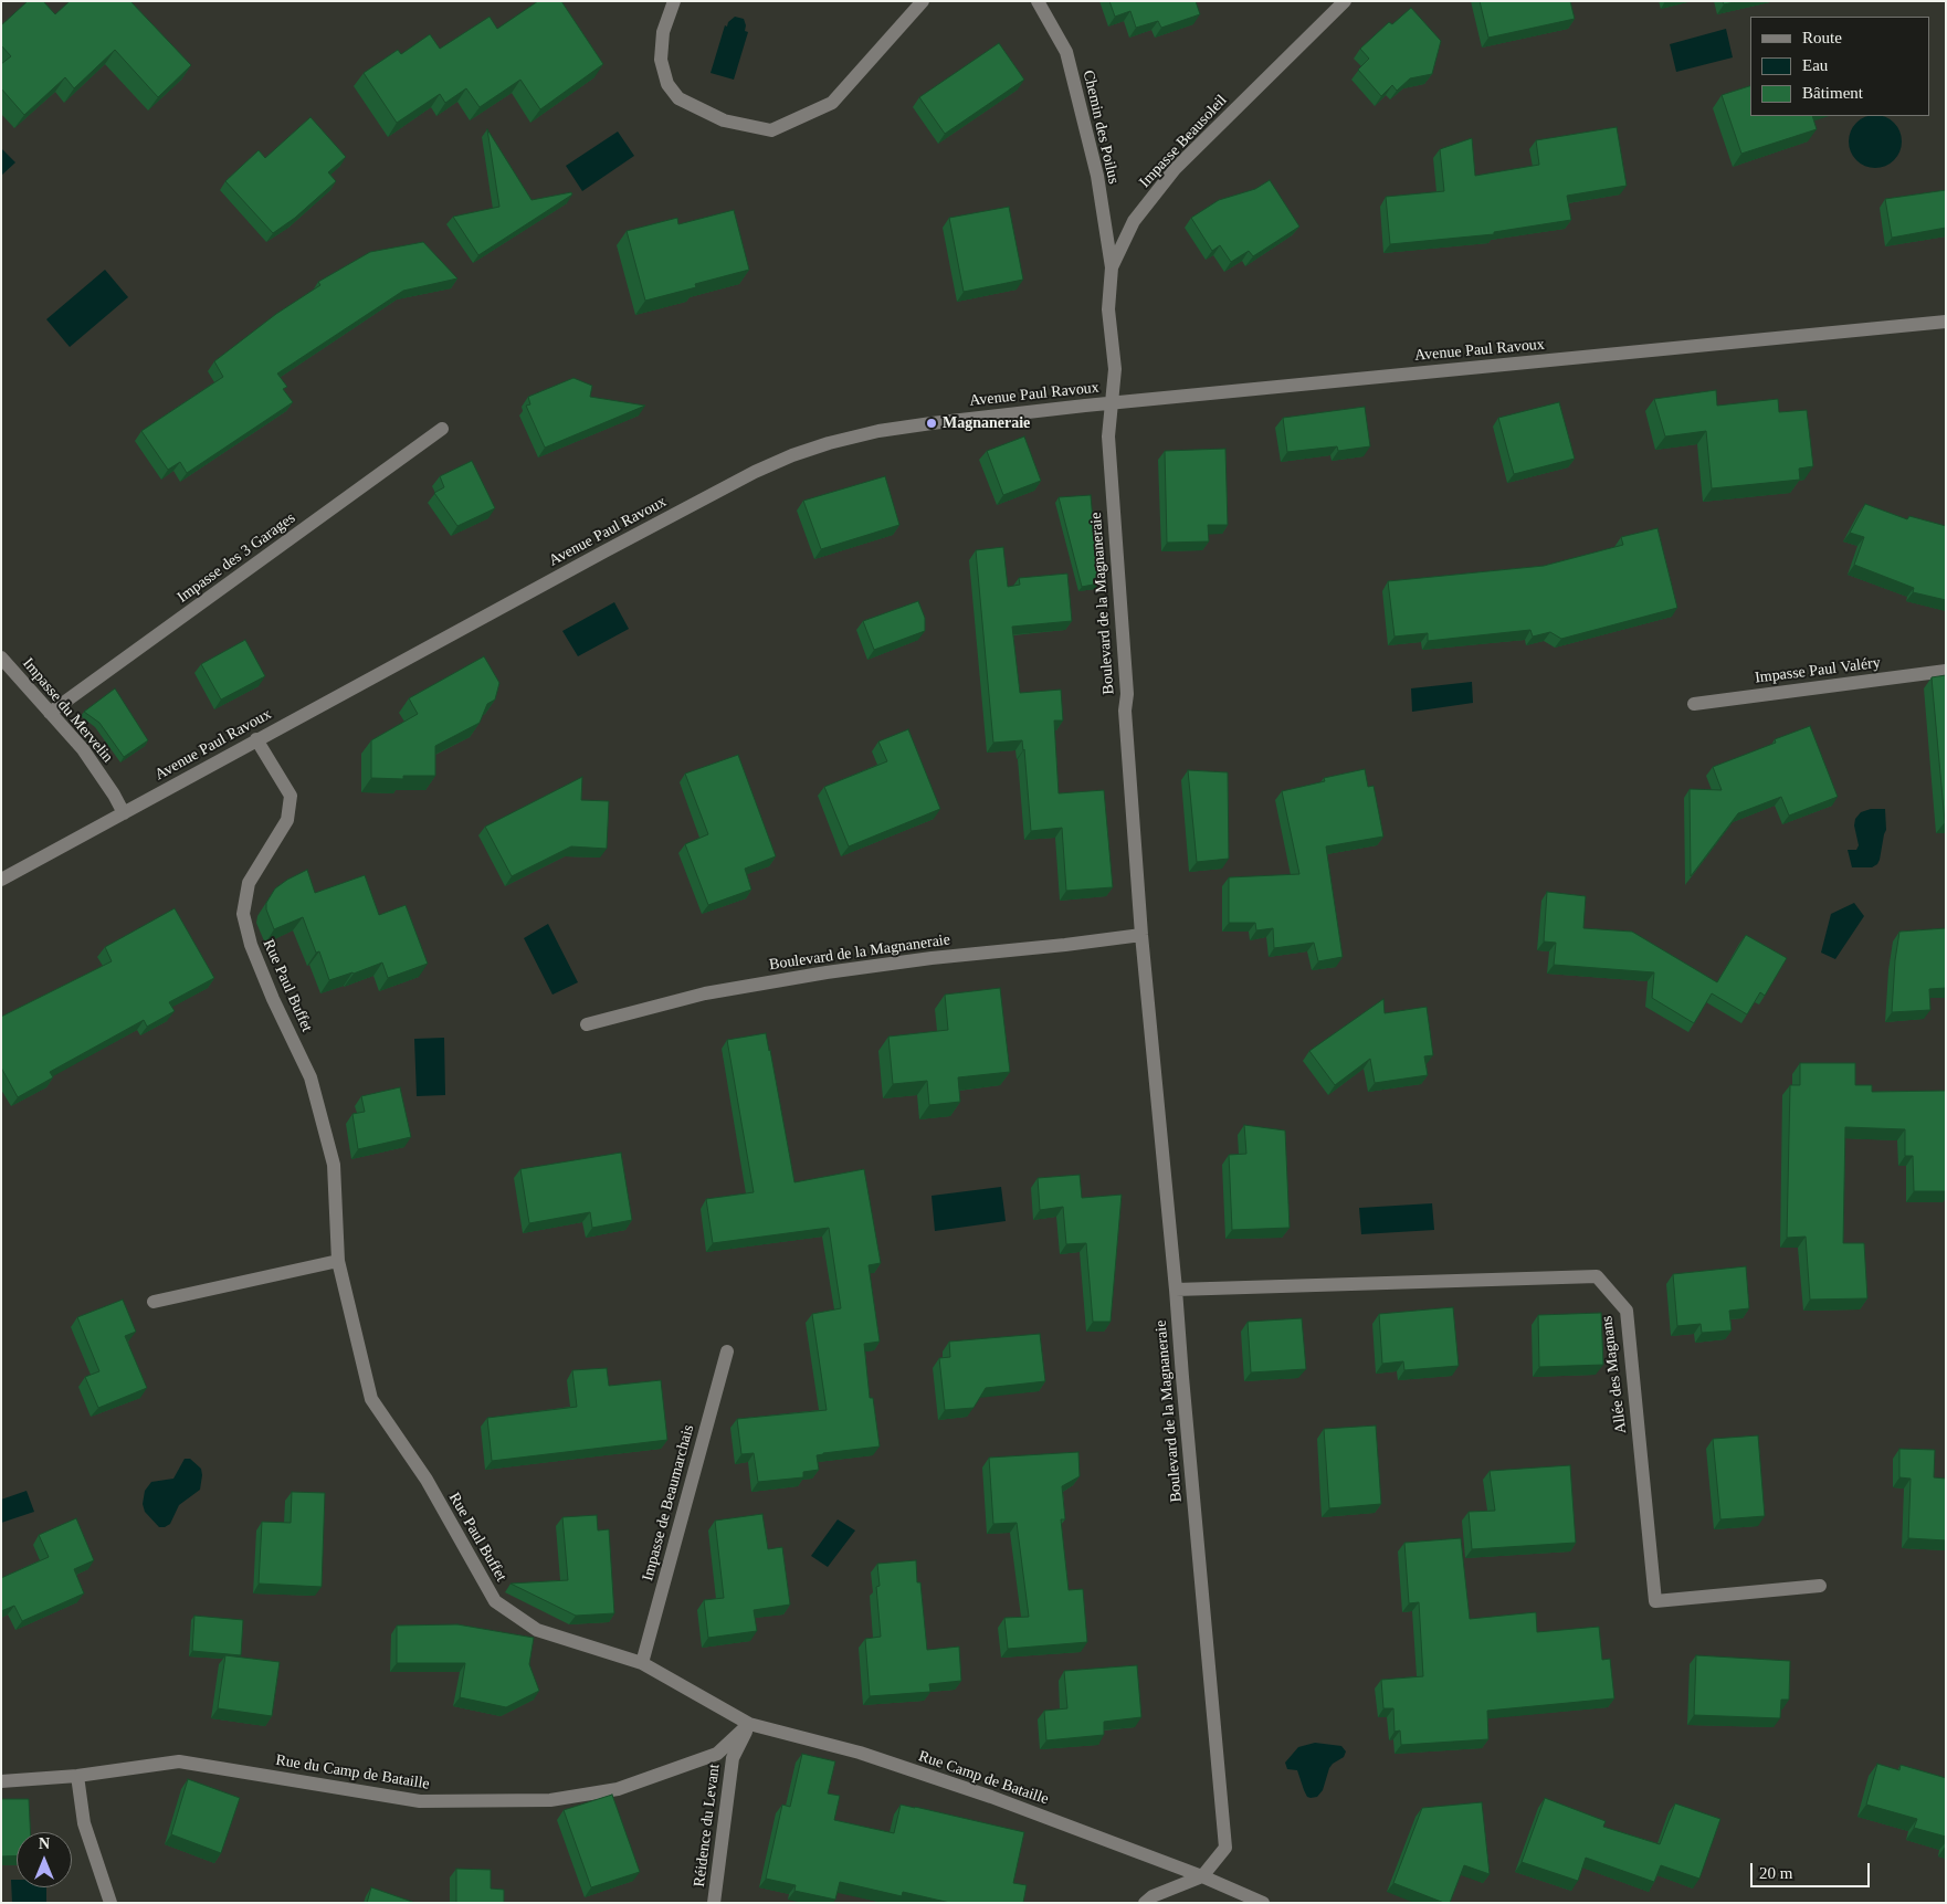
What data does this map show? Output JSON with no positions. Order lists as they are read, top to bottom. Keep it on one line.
{"streets":{"street":["Chemin des Poilus","Impasse Beausoleil","Avenue Paul Ravoux","Impasse des 3 Garages","Boulevard de la Magnaneraie","Impasse Paul Valéry","Impasse du Mervelin","Rue Paul Buffet","Allée des Magnans","Impasse de Beaumarchais","Rue du Camp de Bataille","Rue Camp de Bataille","Réidence du Levant"]},"crossings":[["Chemin des Poilus","Impasse Beausoleil"],["Impasse Beausoleil","Avenue Paul Ravoux"],["Impasse Beausoleil","Boulevard de la Magnaneraie"],["Avenue Paul Ravoux","Boulevard de la Magnaneraie"],["Avenue Paul Ravoux","Impasse du Mervelin"],["Avenue Paul Ravoux","Rue Paul Buffet"],["Impasse des 3 Garages","Impasse du Mervelin"],["Boulevard de la Magnaneraie","Allée des Magnans"],["Boulevard de la Magnaneraie","Rue Camp de Bataille"],["Rue Paul Buffet","Impasse de Beaumarchais"],["Rue Paul Buffet","Rue du Camp de Bataille"],["Rue Paul Buffet","Rue Camp de Bataille"],["Rue Paul Buffet","Réidence du Levant"],["Rue du Camp de Bataille","Rue Camp de Bataille"],["Rue du Camp de Bataille","Réidence du Levant"],["Rue Camp de Bataille","Réidence du Levant"]],"places":["Magnaneraie"],"legend":["Route","Eau","Bâtiment"],"scale_bar":"20 m","north":"top"}
